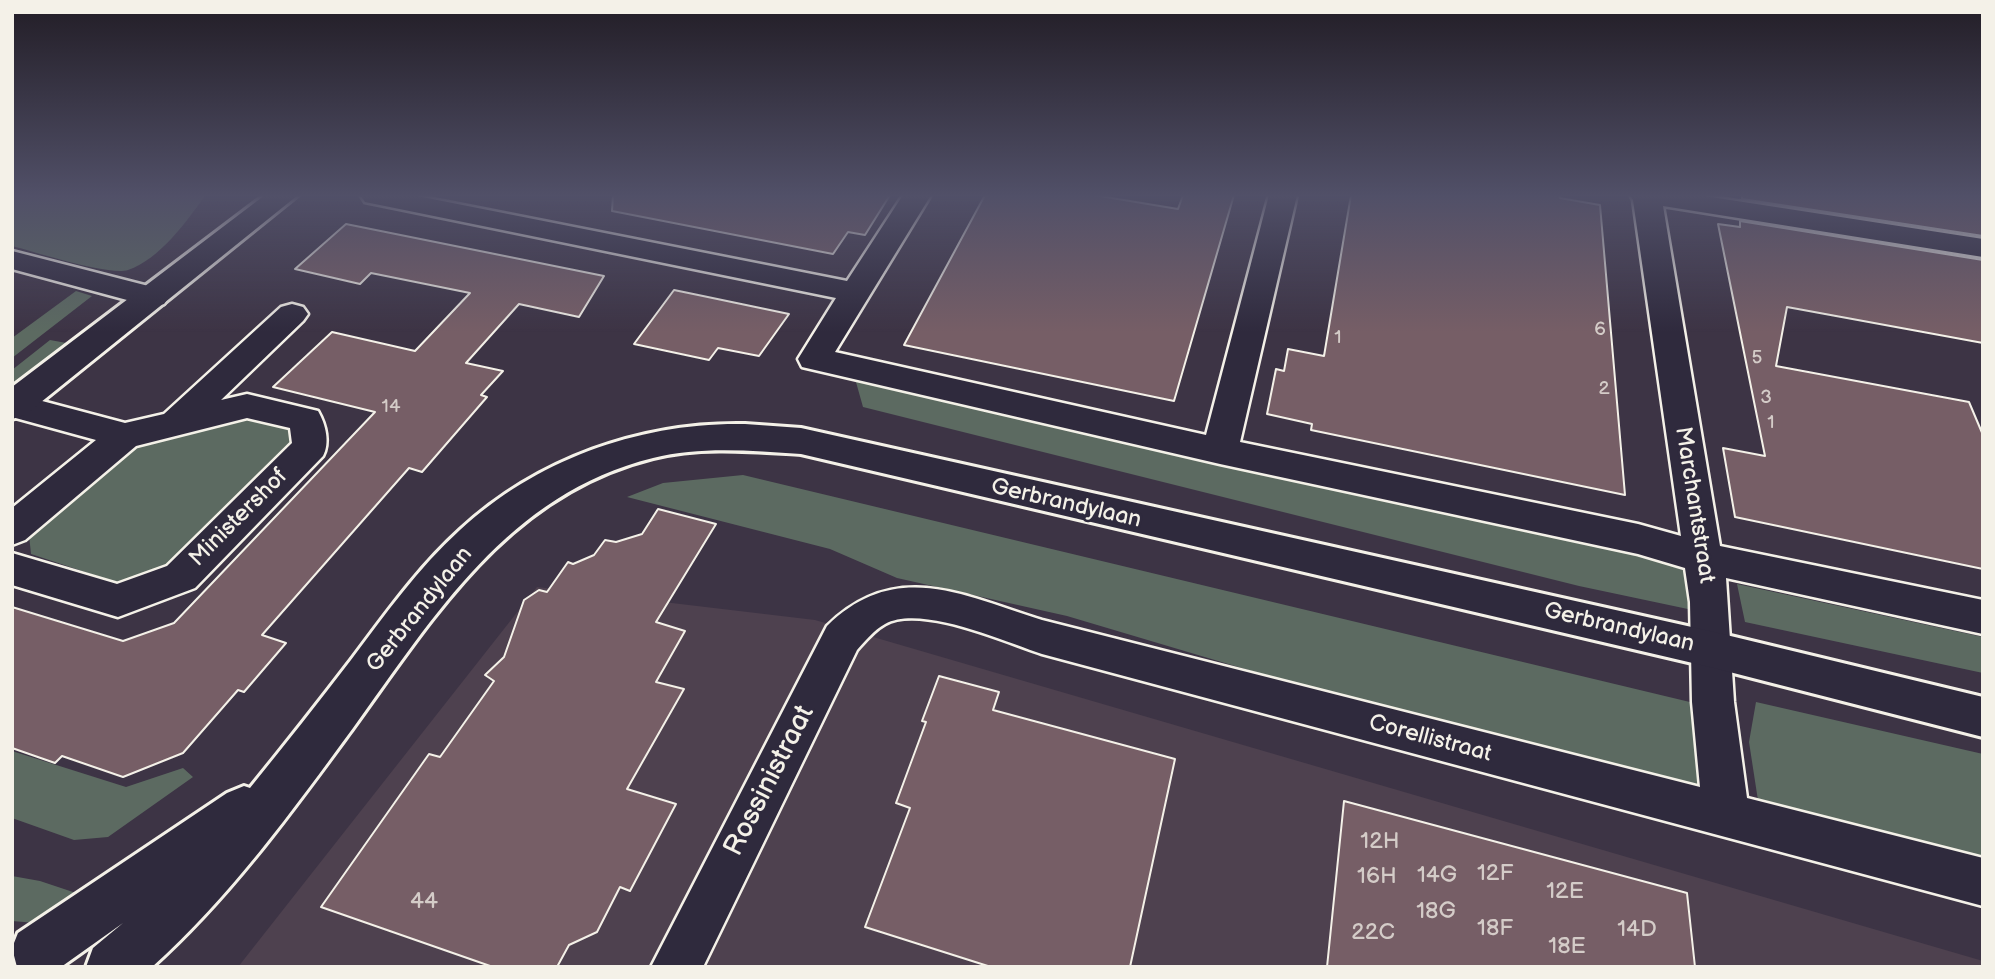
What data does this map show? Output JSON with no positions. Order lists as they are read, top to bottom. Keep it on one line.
{"streets":{"street":["Gerbrandylaan","Marchantstraat","Ministershof","Corellistraat","Rossinistraat"]},"crossings":[["Gerbrandylaan","Marchantstraat"],["Marchantstraat","Corellistraat"],["Corellistraat","Rossinistraat"]],"house_numbers":["6","1","5","2","3","14","1","12H","12F","14G","16H","12E","44","18G","18F","14D","22C","18E"]}
